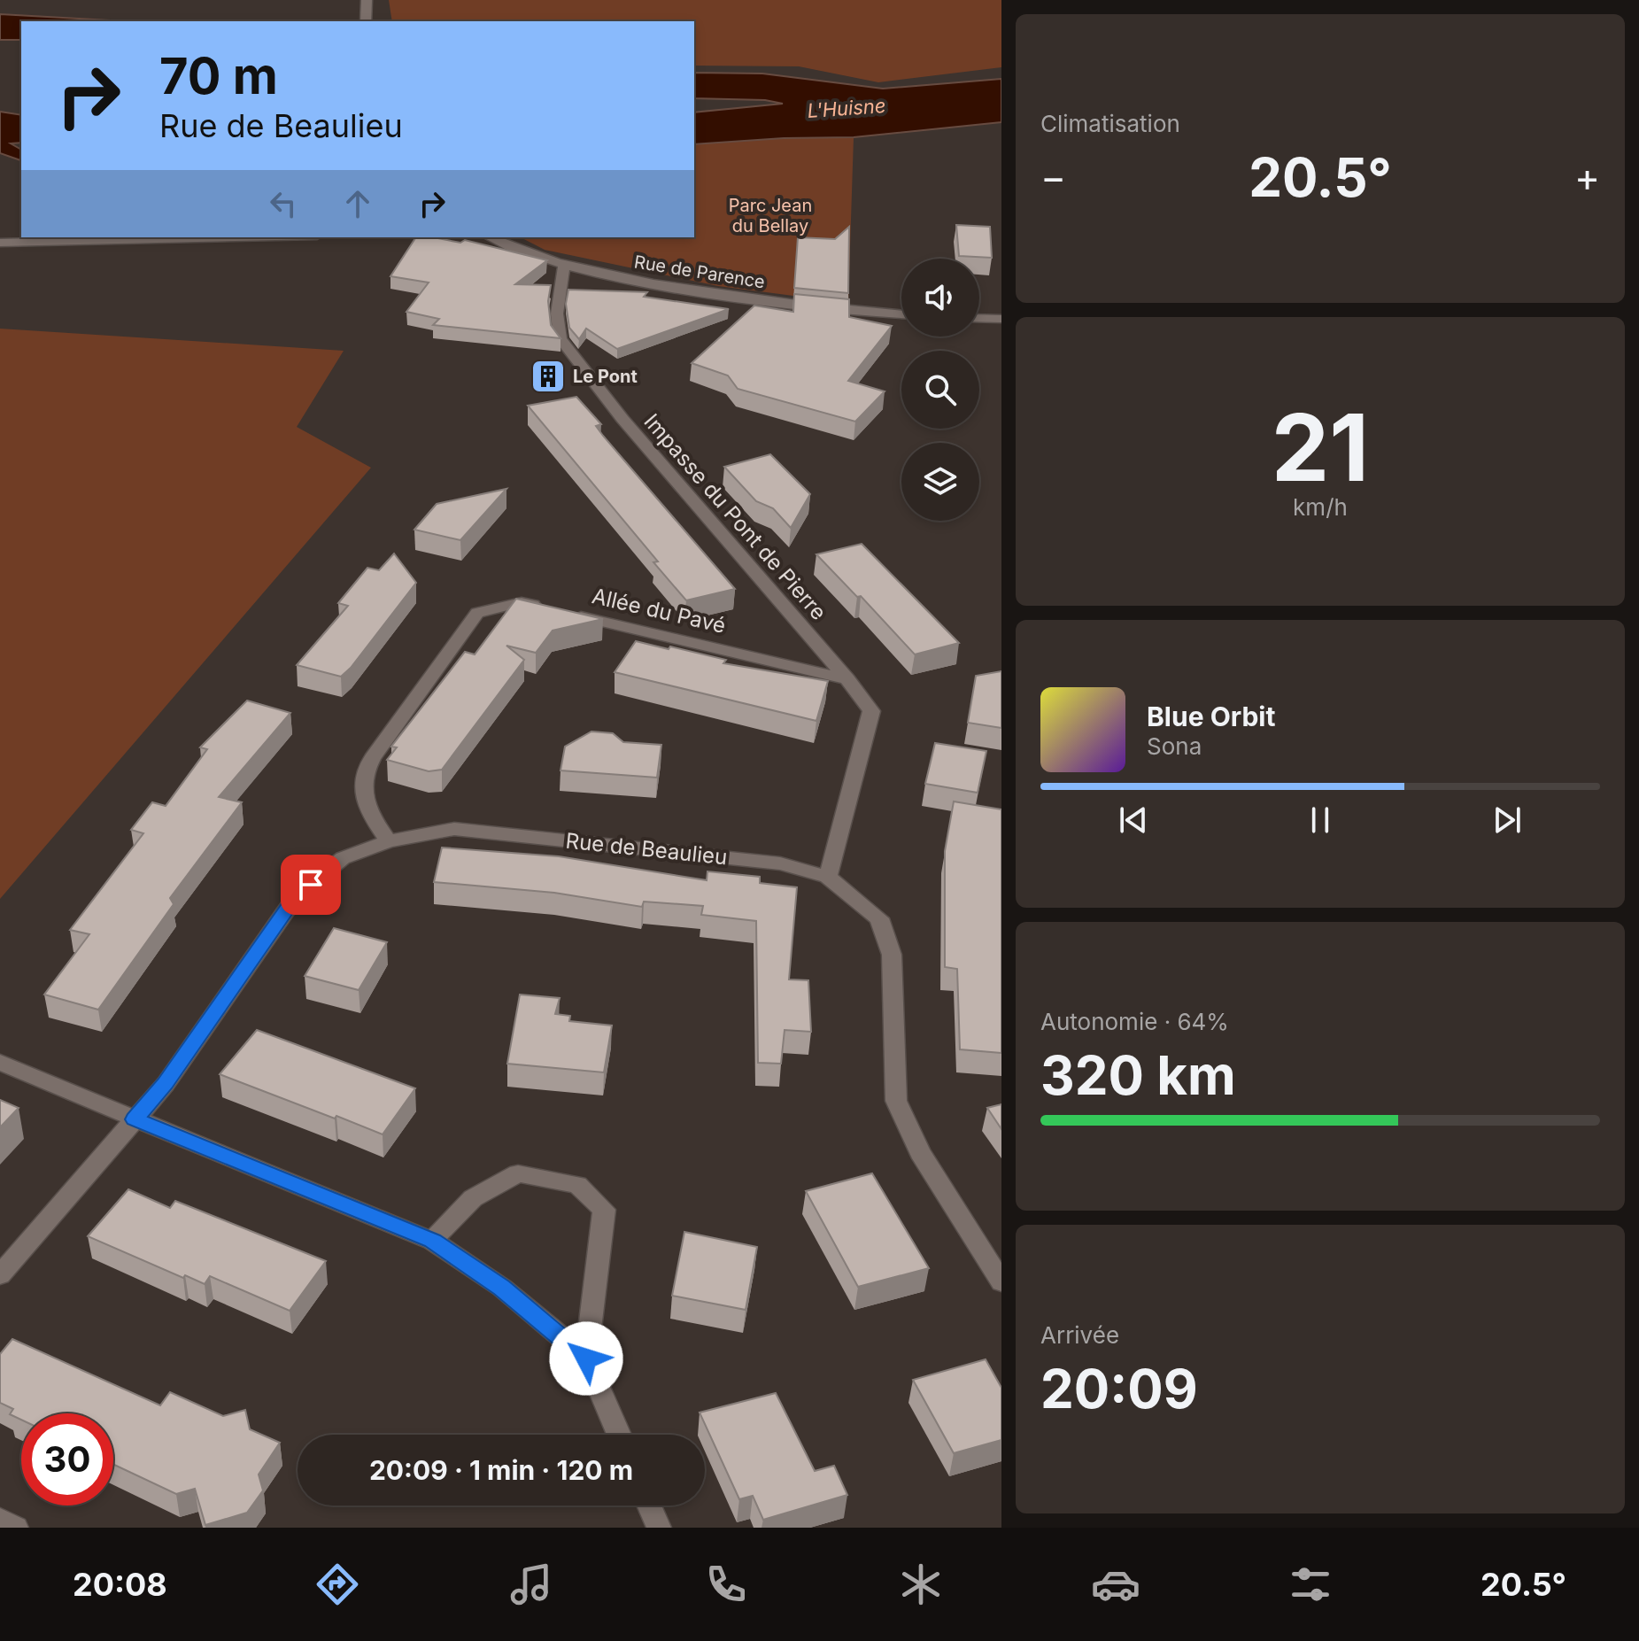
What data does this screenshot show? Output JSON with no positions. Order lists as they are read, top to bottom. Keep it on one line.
{"streets":{"street":["Rue de Parence","Impasse du Pont de Pierre","Allée du Pavé","Rue de Beaulieu"]},"crossings":[["Rue de Parence","Impasse du Pont de Pierre"],["Impasse du Pont de Pierre","Allée du Pavé"],["Allée du Pavé","Rue de Beaulieu"]],"water":["L'Huisne"],"parks":["Parc Jean du Bellay"],"places":{"building":["Le Pont"]},"page":{"tile":["Climatisation",["21","km/h"],["Autonomie · 64%","320 km"],["Arrivée","20:09"]],"turn":["70 m","Rue de Beaulieu"],"heat":["−","20.5°","+"],"song":["Blue Orbit","Sona"],"limit":"30","trip":"20:09 · 1 min · 120 m","tabs":["20:08","20.5°"]}}
